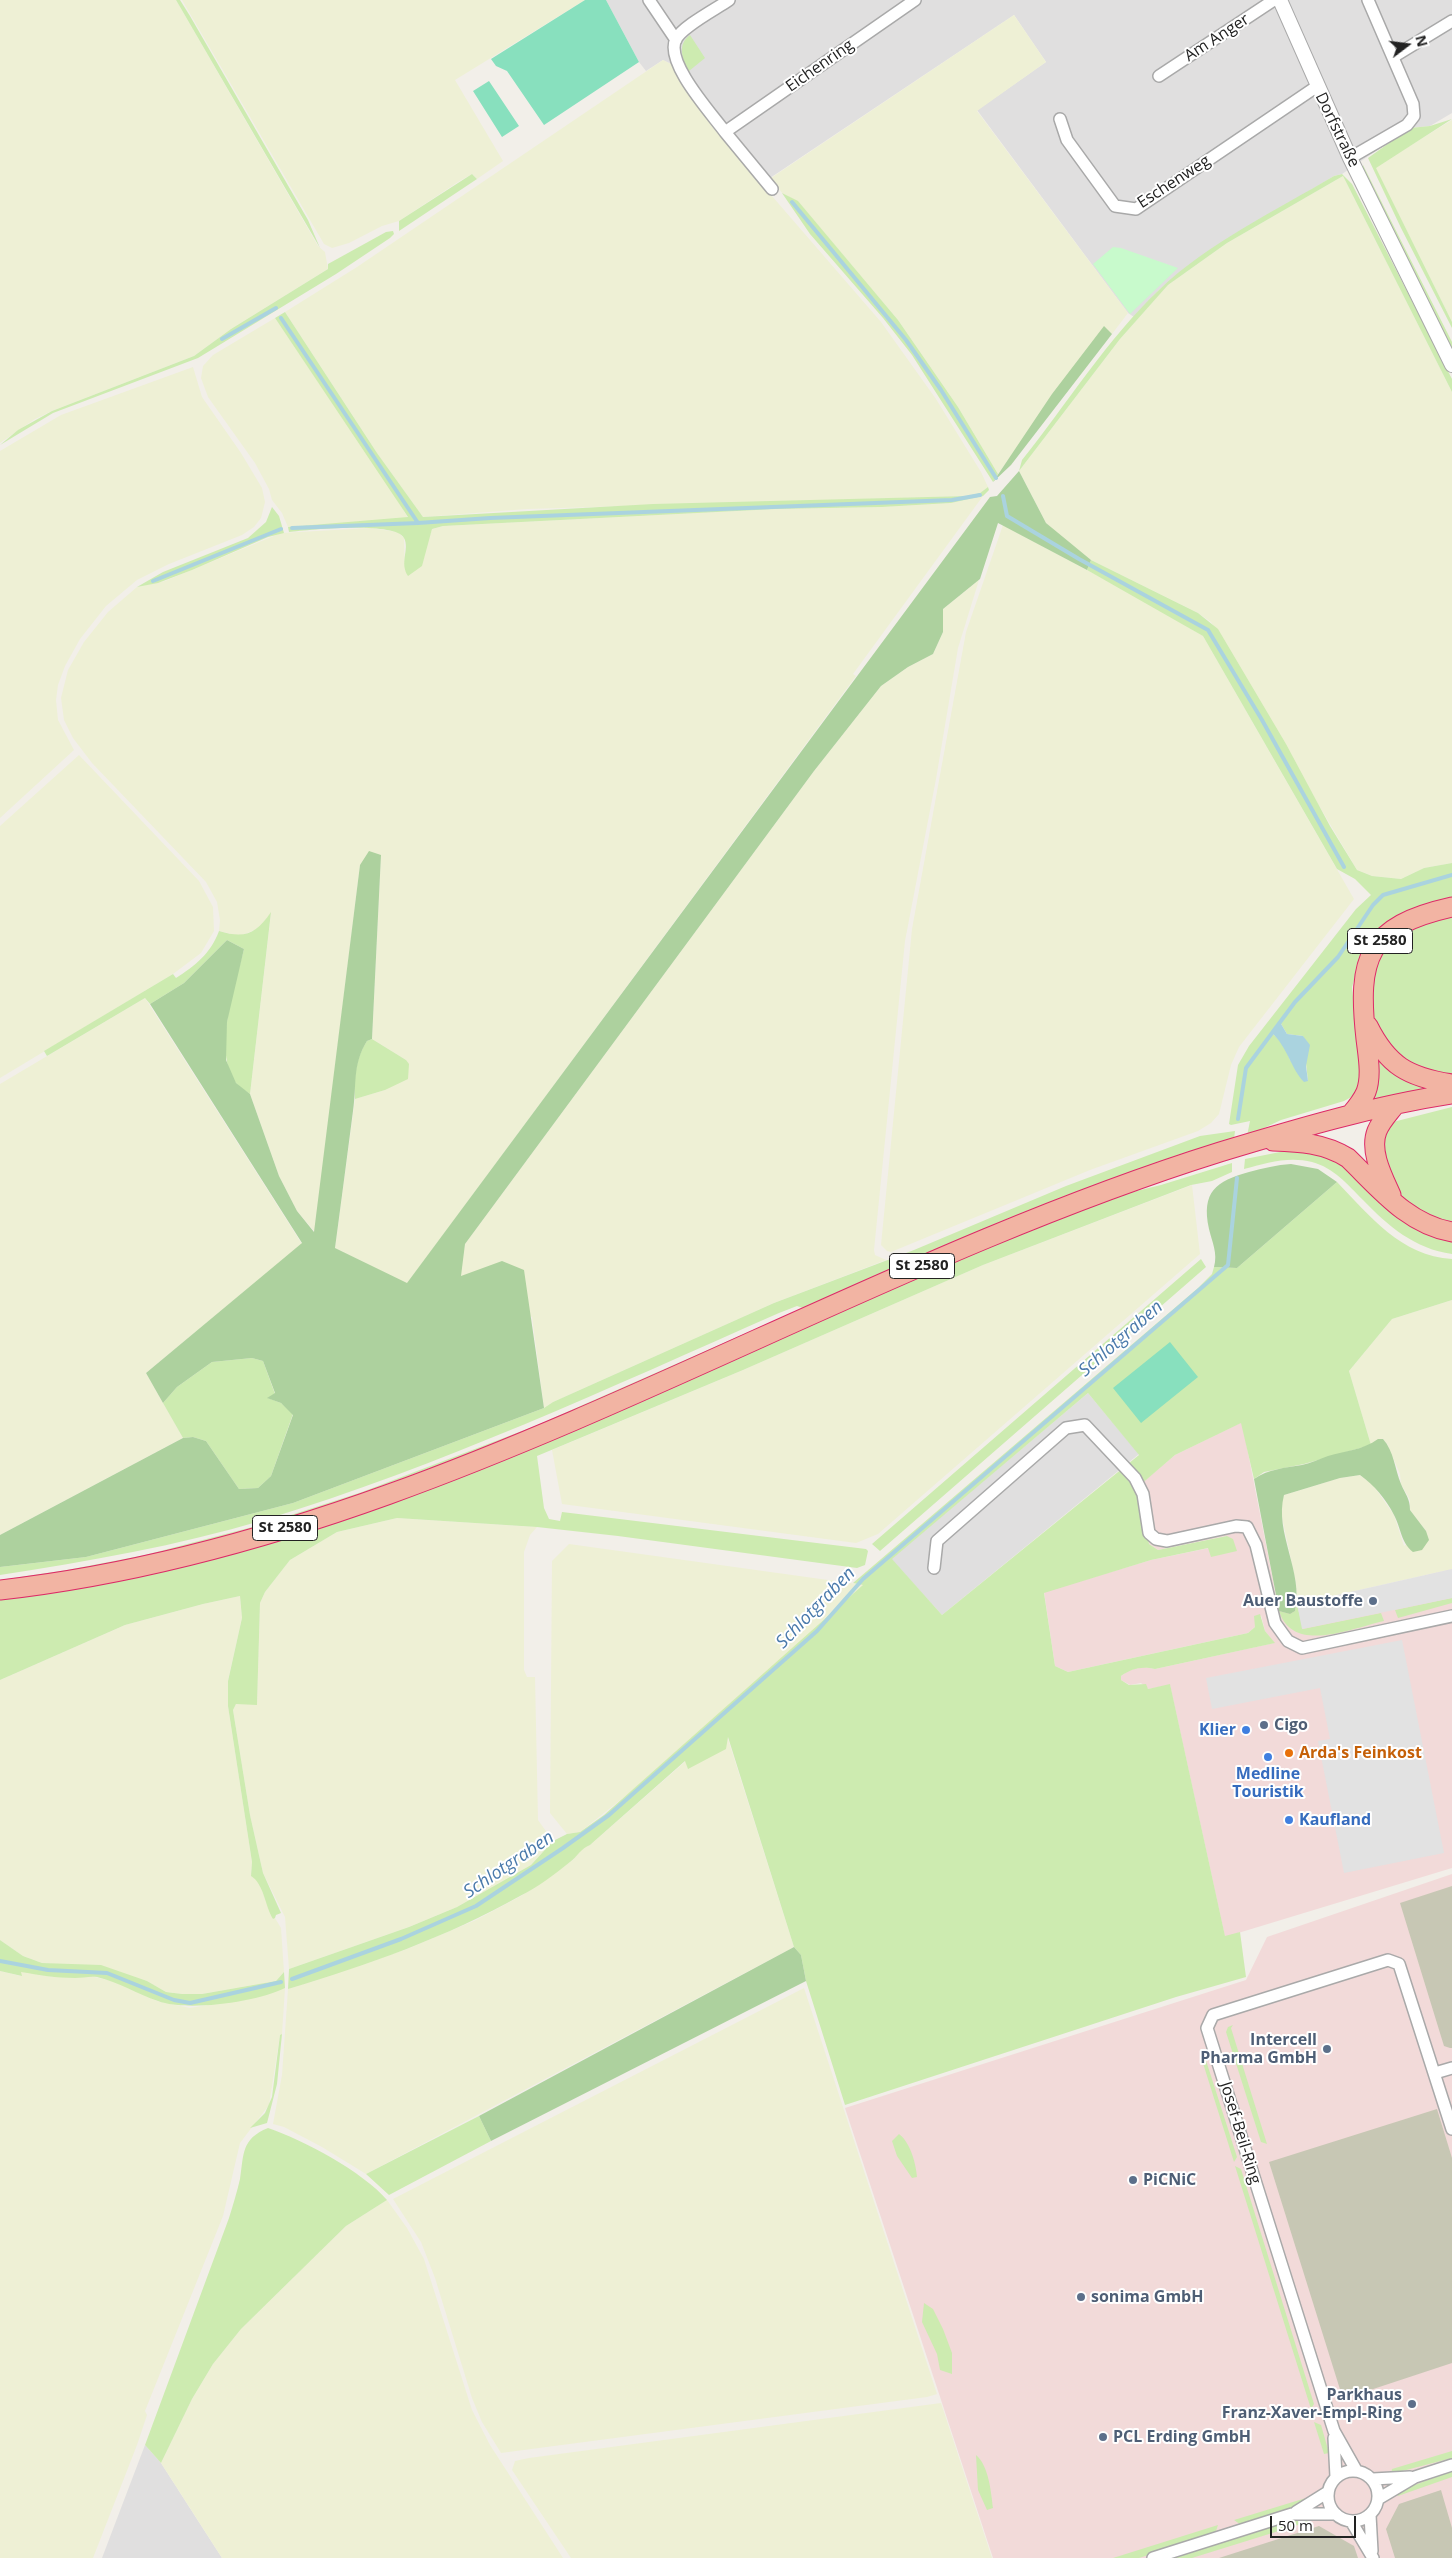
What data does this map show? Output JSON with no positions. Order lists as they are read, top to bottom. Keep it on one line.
{"streets":{"highway":["St 2580"],"street":["Am Anger","Eichenring","Dorfstraße","Eschenweg","Josef-Beil-Ring"]},"crossings":[["Dorfstraße","Eschenweg"]],"water":["Schlotgraben"],"places":["Auer Baustoffe","Cigo","Klier","Arda's Feinkost","Medline Touristik","Kaufland","Intercell Pharma GmbH","PiCNiC","sonima GmbH","Parkhaus Franz-Xaver-Empl-Ring","PCL Erding GmbH"],"scale_bar":"50 m","north":"right"}
